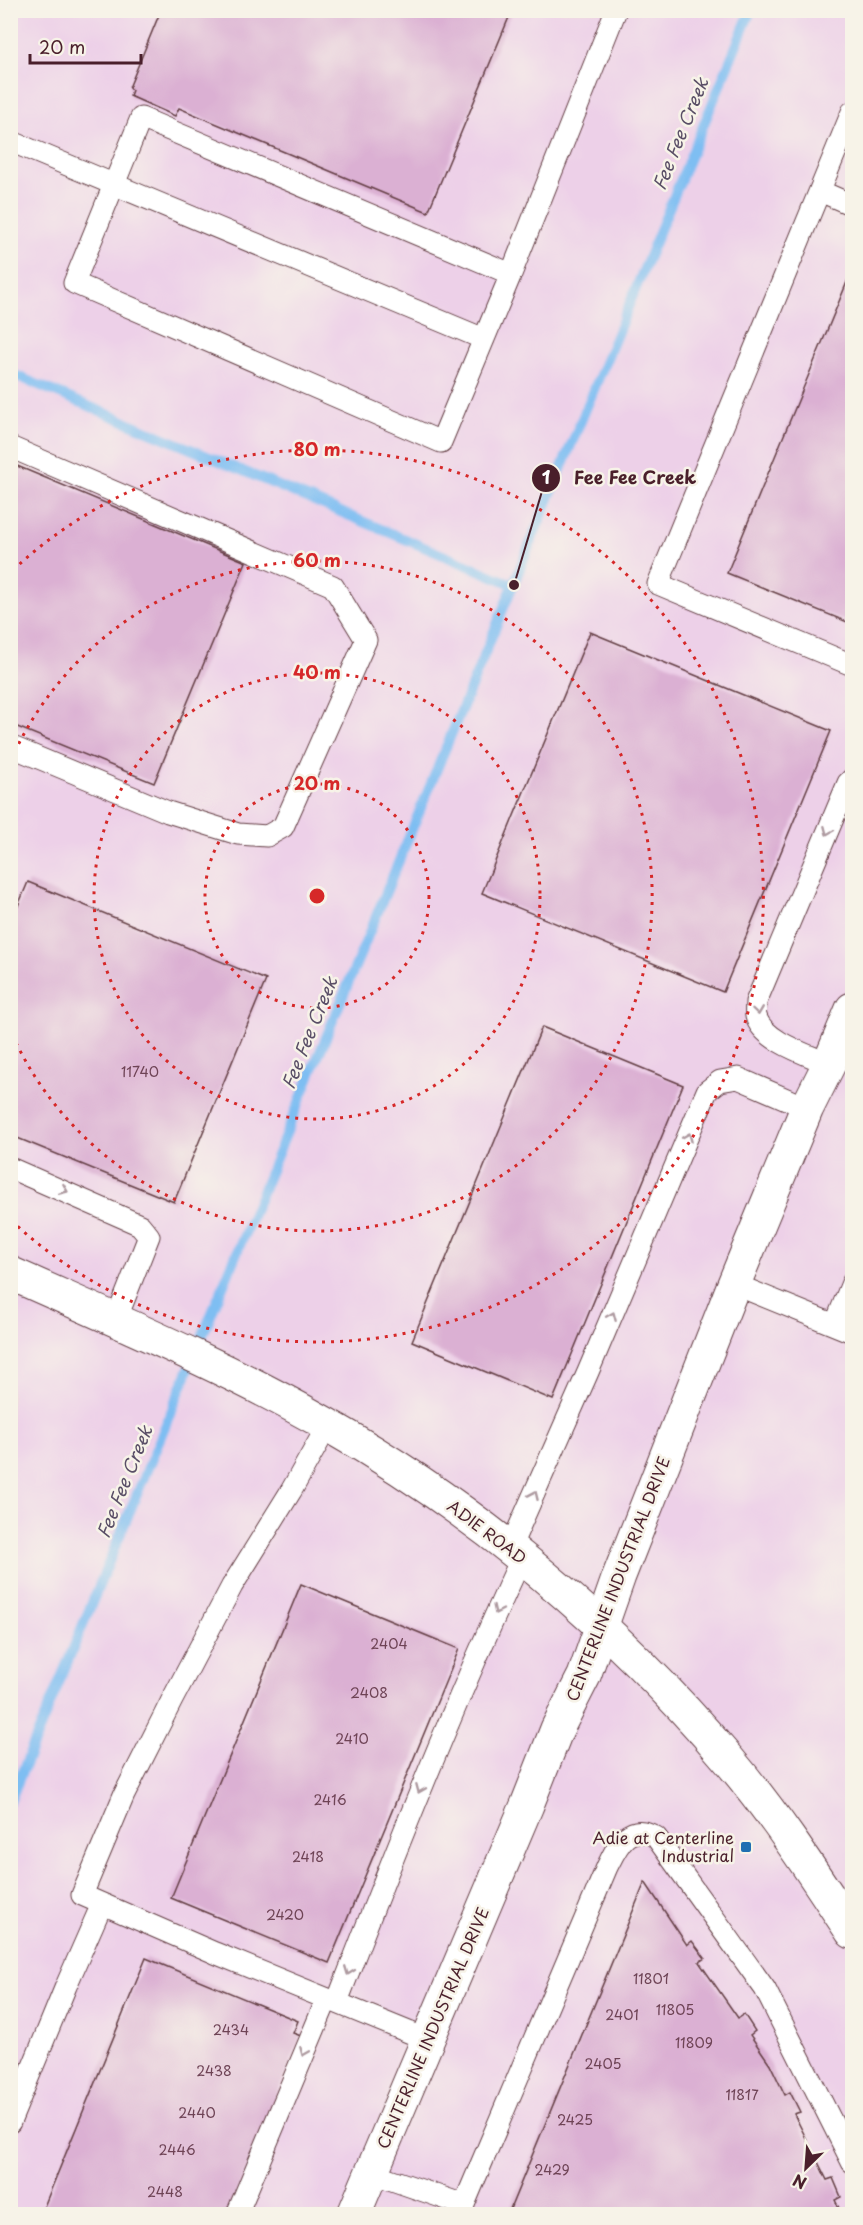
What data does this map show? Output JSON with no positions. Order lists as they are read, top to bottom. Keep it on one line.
{"streets":{"street":["ADIE ROAD","CENTERLINE INDUSTRIAL DRIVE"]},"crossings":[["ADIE ROAD","CENTERLINE INDUSTRIAL DRIVE"]],"water":["Fee Fee Creek"],"places":{"other":["Fee Fee Creek"],"transit":["Adie at Centerline Industrial"]},"house_numbers":["11740","2404","2408","2410","2416","2418","2420","11801","11805","2401","2434","11809","2405","2438","11817","2440","2425","2446","2429","2448"],"scale_bar":"20 m","north":"bottom left","rings":["80 m","60 m","40 m","20 m"]}
